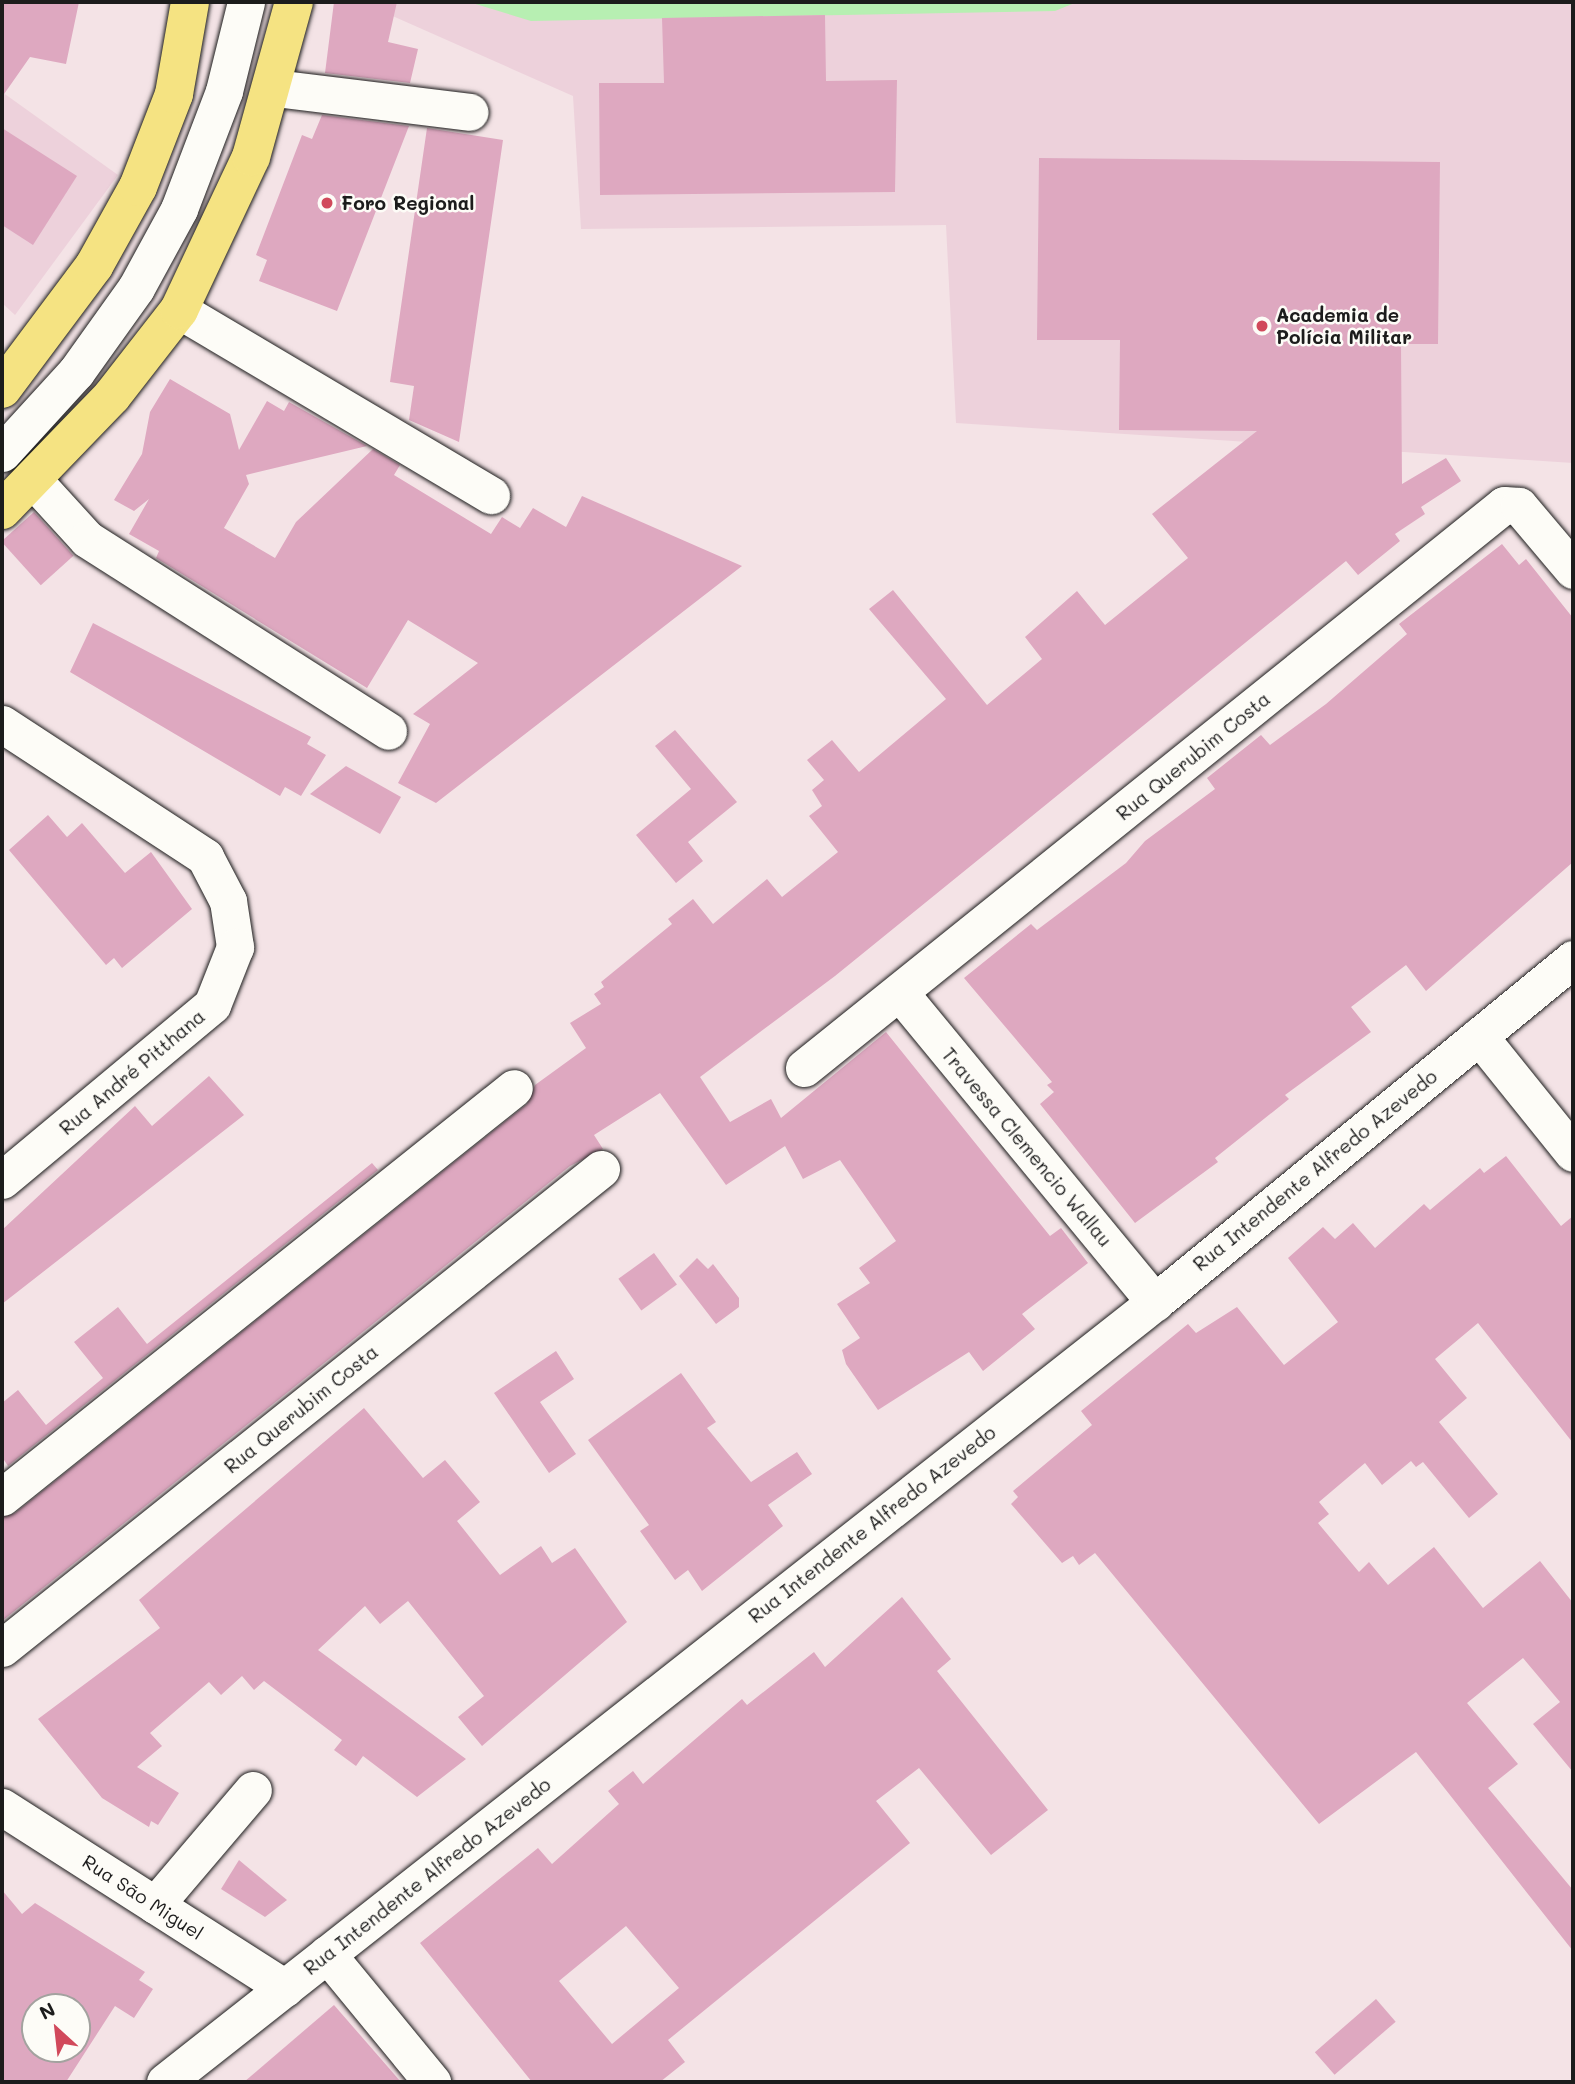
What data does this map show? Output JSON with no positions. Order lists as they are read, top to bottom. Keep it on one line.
{"streets":{"street":["Rua Querubim Costa","Rua André Pitthana","Travessa Clemencio Wallau","Rua Intendente Alfredo Azevedo","Rua São Miguel"]},"crossings":[["Rua Querubim Costa","Travessa Clemencio Wallau"],["Travessa Clemencio Wallau","Rua Intendente Alfredo Azevedo"],["Rua Intendente Alfredo Azevedo","Rua São Miguel"]],"places":["Foro Regional","Academia de Polícia Militar"],"north":"top left"}
